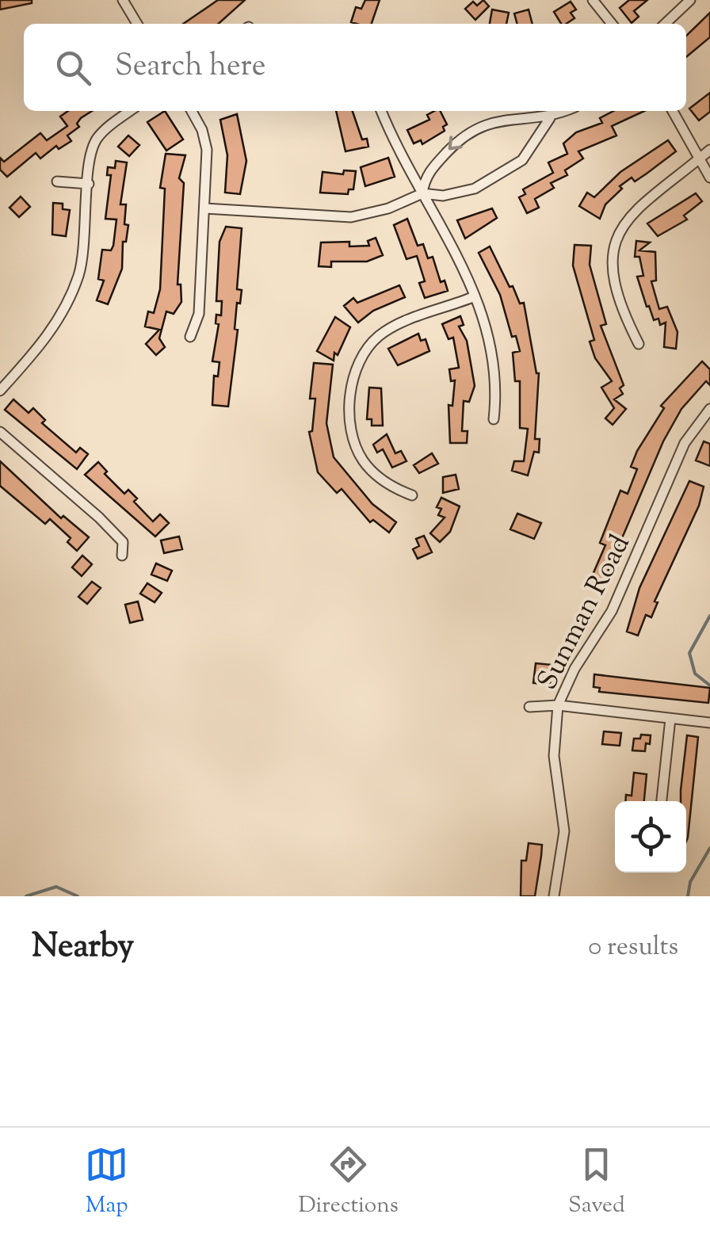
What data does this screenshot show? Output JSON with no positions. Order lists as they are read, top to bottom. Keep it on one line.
{"streets":{"street":["Sunman Road"]},"page":{"search":"Search here","heading":["Nearby","0 results"],"nav":["Map","Directions","Saved"]}}
